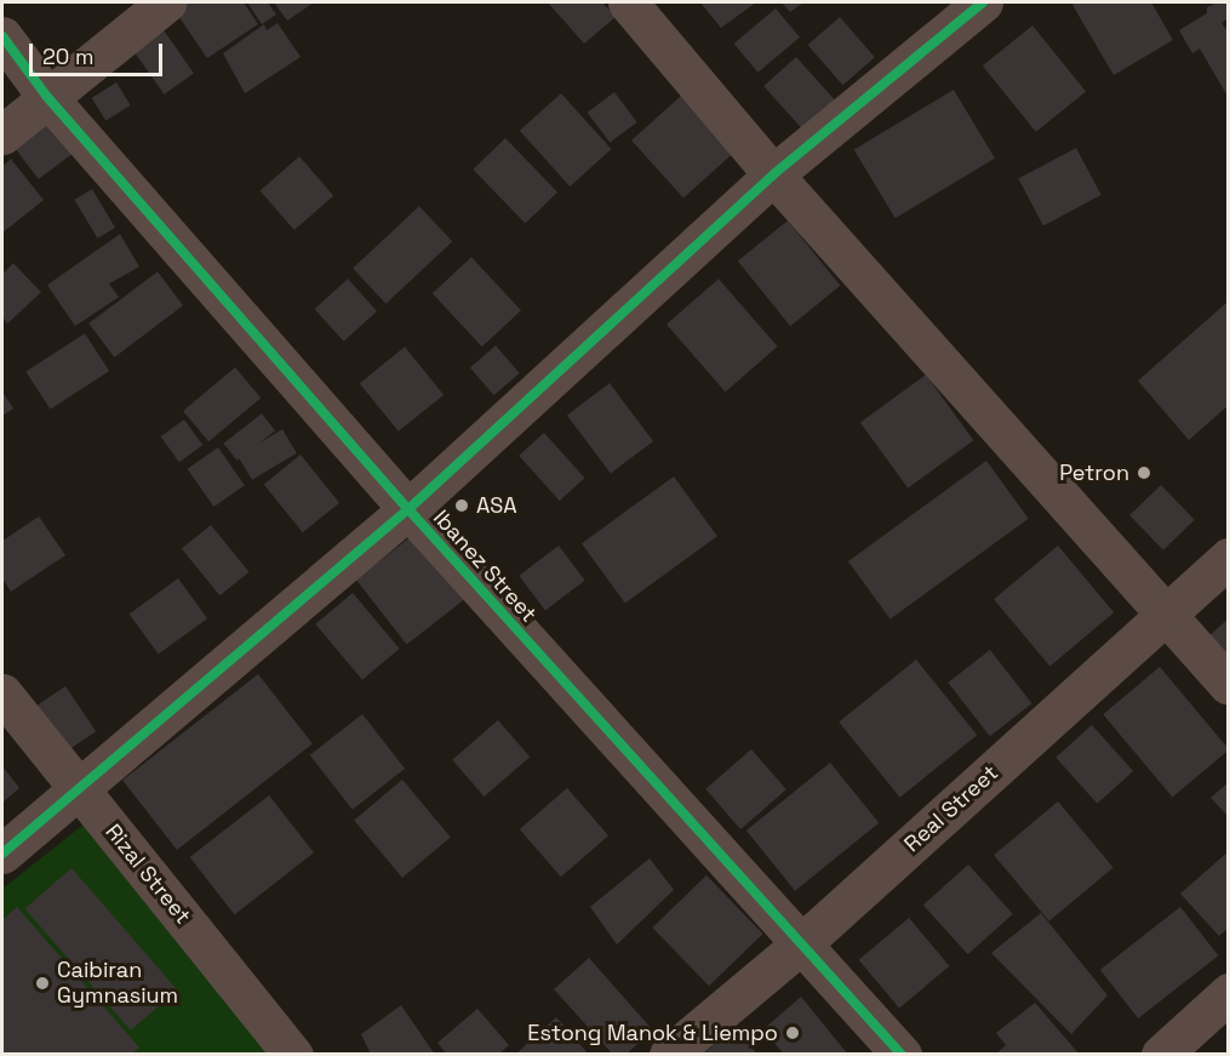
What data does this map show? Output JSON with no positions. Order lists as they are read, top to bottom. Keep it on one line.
{"streets":{"street":["Ibanez Street","Real Street","Rizal Street"]},"crossings":[["Ibanez Street","Real Street"]],"places":["Petron","ASA","Caibiran Gymnasium","Estong Manok & Liempo"],"scale_bar":"20 m"}
